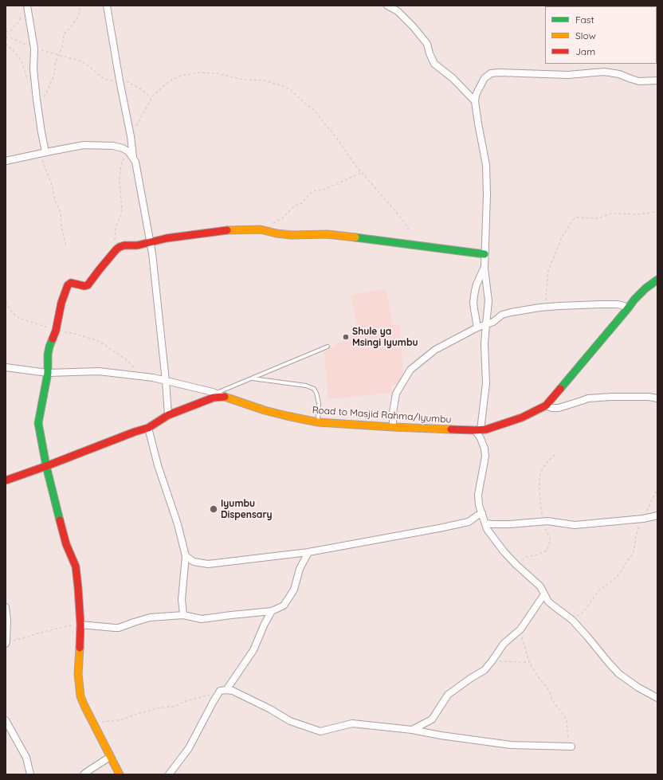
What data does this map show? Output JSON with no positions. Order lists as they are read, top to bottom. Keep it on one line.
{"streets":{"street":["Road to Masjid Rahma/Iyumbu"]},"places":["Shule ya Msingi Iyumbu","Iyumbu Dispensary"],"legend":["Fast","Slow","Jam"]}
